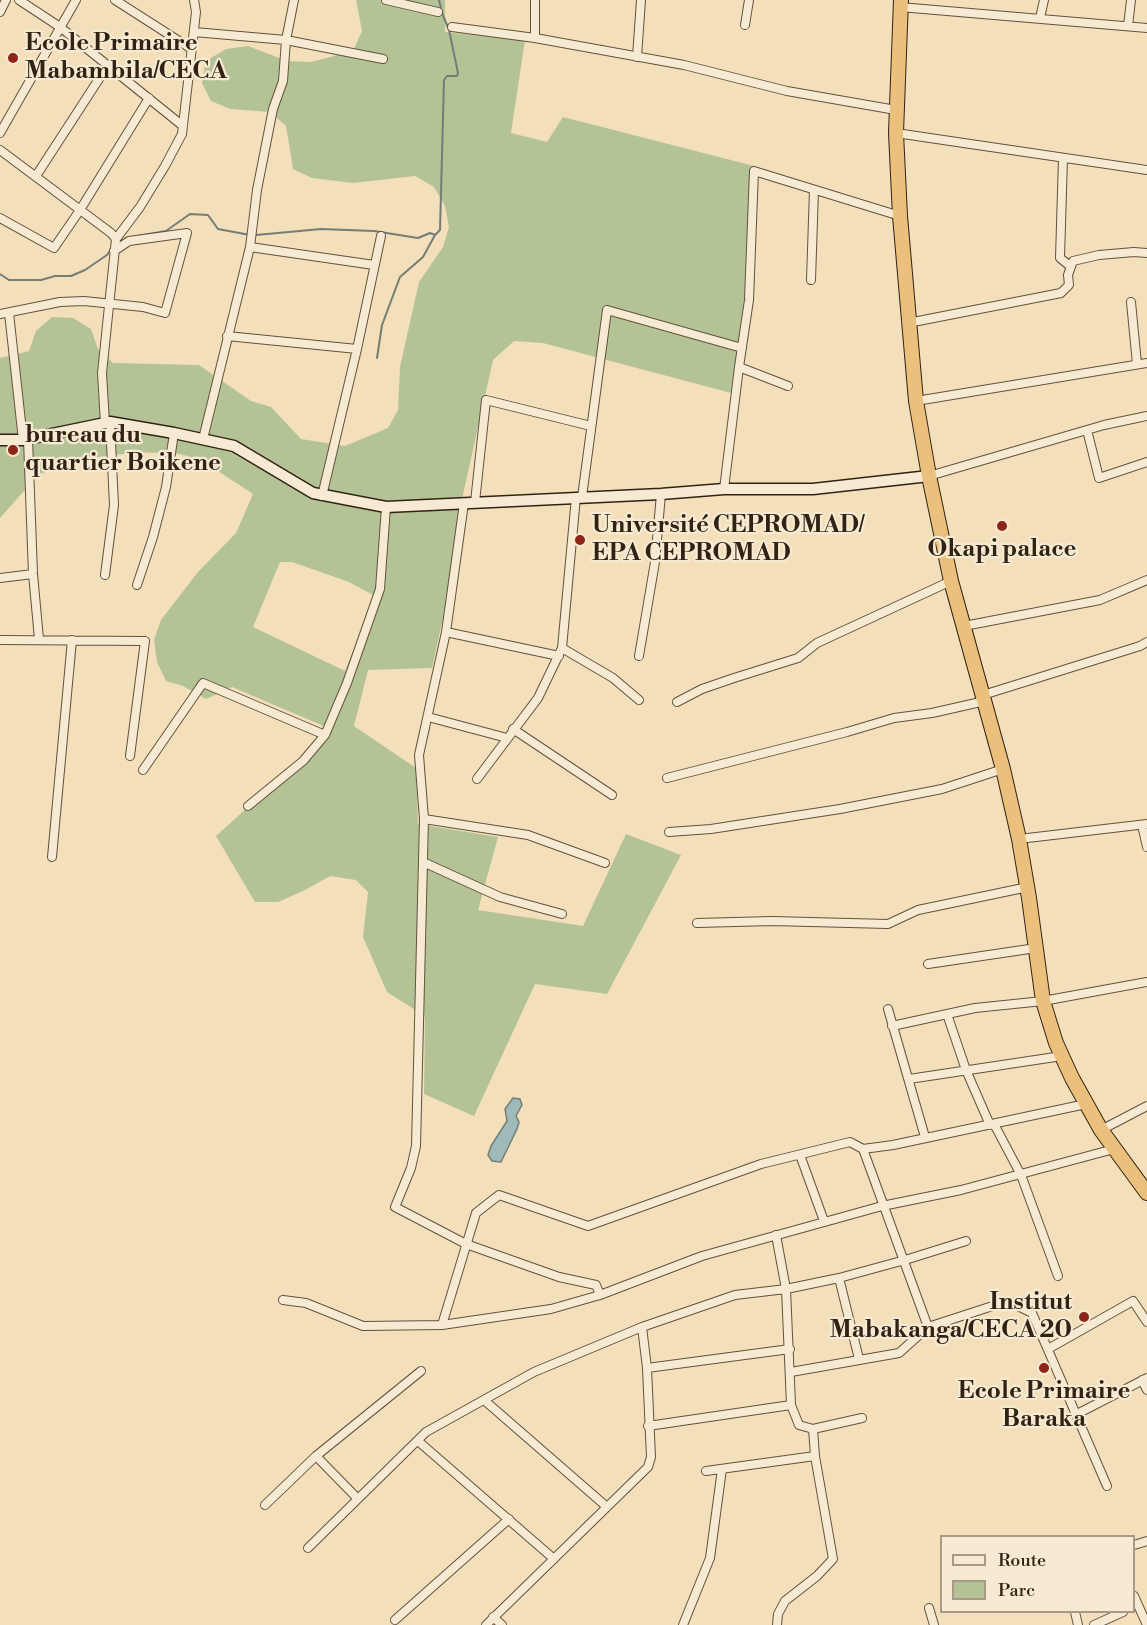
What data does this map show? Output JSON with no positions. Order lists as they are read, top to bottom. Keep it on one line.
{"places":["Ecole Primaire Mabambila/CECA","bureau du quartier Boikene","Okapi palace","Université CEPROMAD/ EPA CEPROMAD","Institut Mabakanga/CECA 20","Ecole Primaire Baraka"],"legend":["Route","Parc"]}
